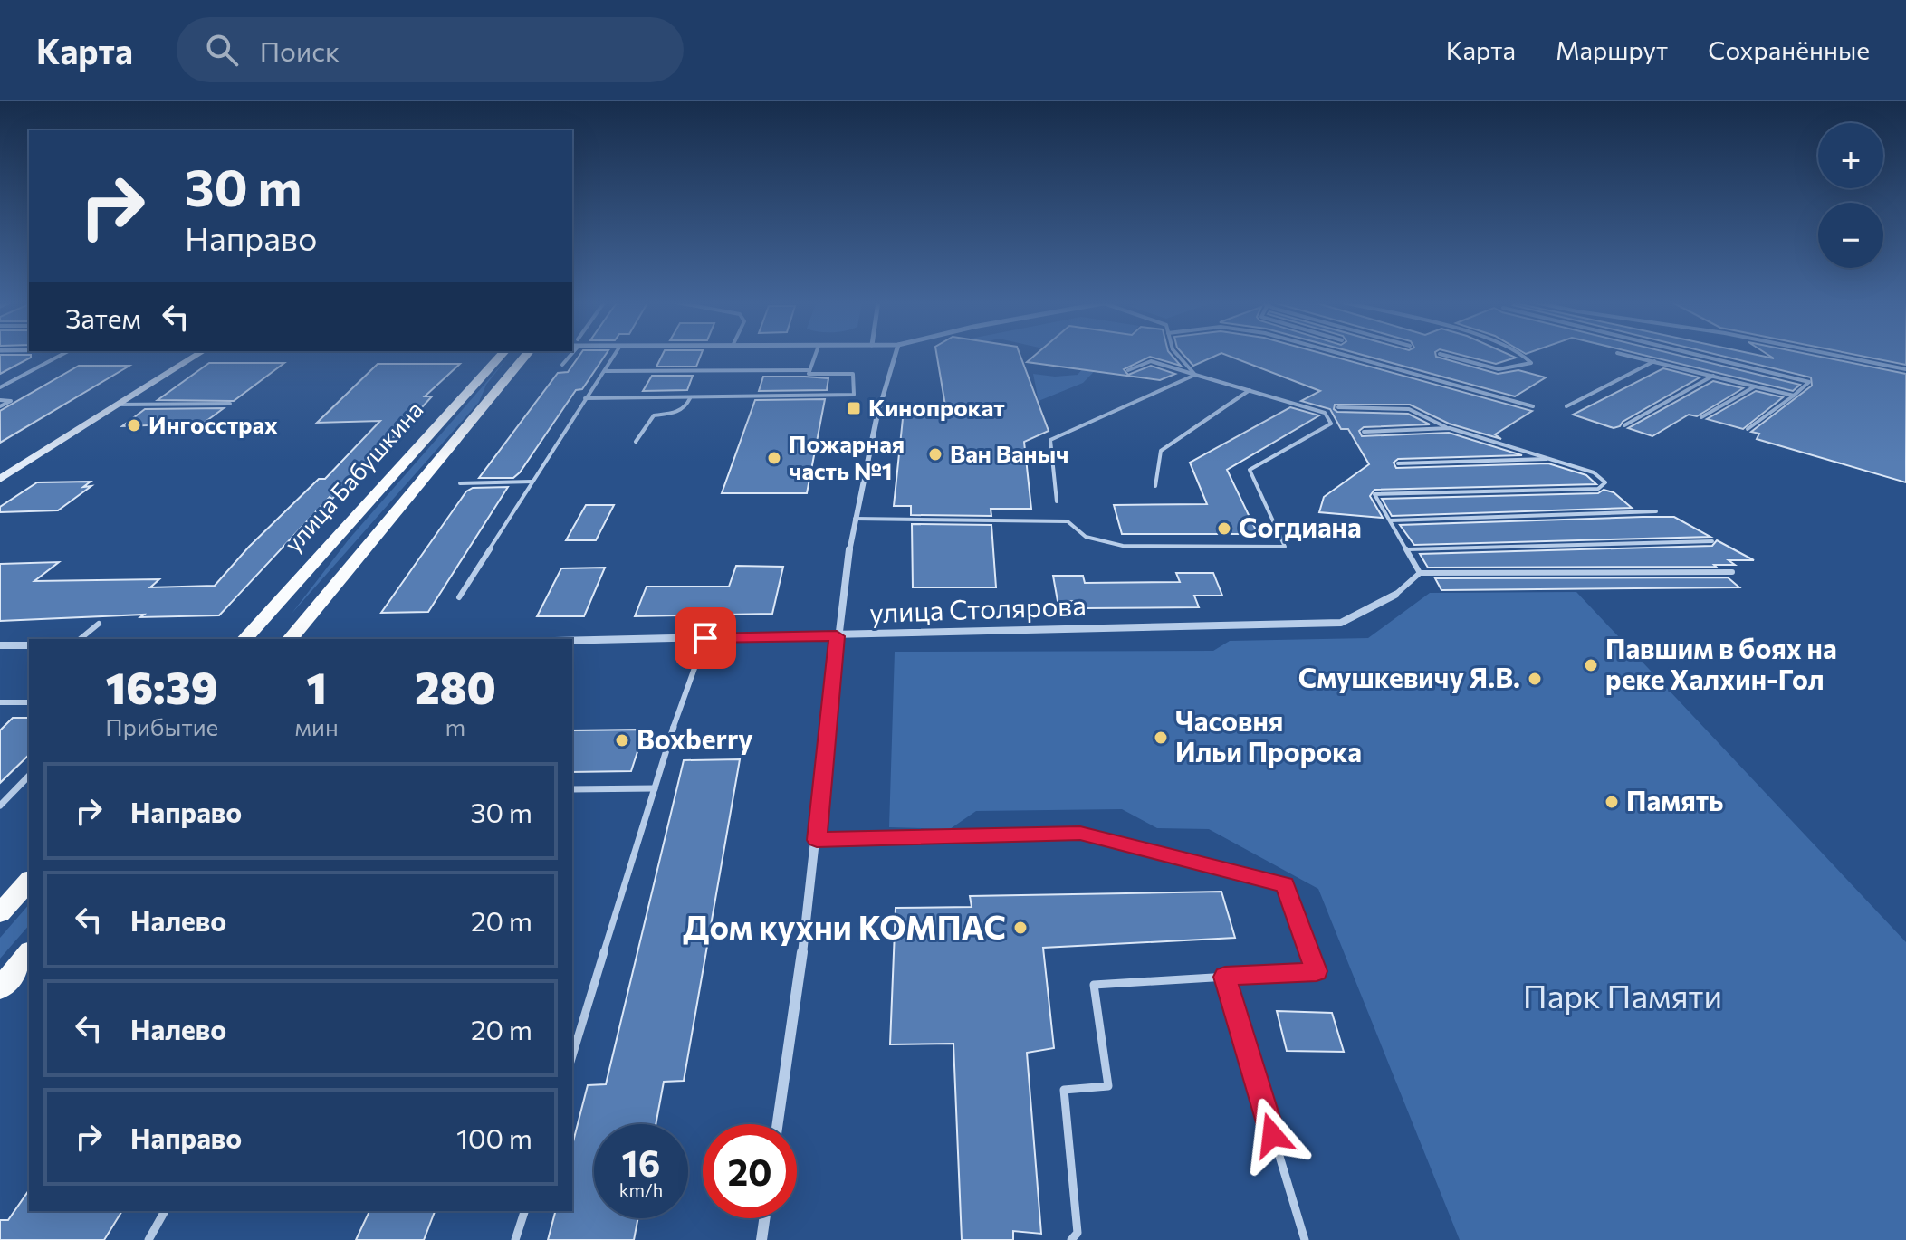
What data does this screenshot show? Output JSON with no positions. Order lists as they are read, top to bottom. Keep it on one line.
{"streets":{"main road":["улица Бабушкина"],"street":["улица Столярова"]},"parks":["Парк Памяти"],"places":{"transit":["Кинопрокат"],"other":["Ингосстрах","Ван Ваныч","Пожарная часть №1","Согдиана","Павшим в боях на реке Халхин-Гол","Смушкевичу Я.В.","Часовня Ильи Пророка","Boxberry","Память","Дом кухни КОМПАС"]},"page":{"header":"Карта","search":"Поиск","nav":["Карта","Маршрут","Сохранённые"],"map_buttons":["+","−"],"turn":["30 m","Направо"],"then":"Затем","eta":["16:39","Прибытие","1","мин","280","m"],"list":[{"name":"Направо","value":"30 m"},{"name":"Налево","value":"20 m"},{"name":"Налево","value":"20 m"},{"name":"Направо","value":"100 m"}],"speed":"16 km/h","limit":"20"}}
